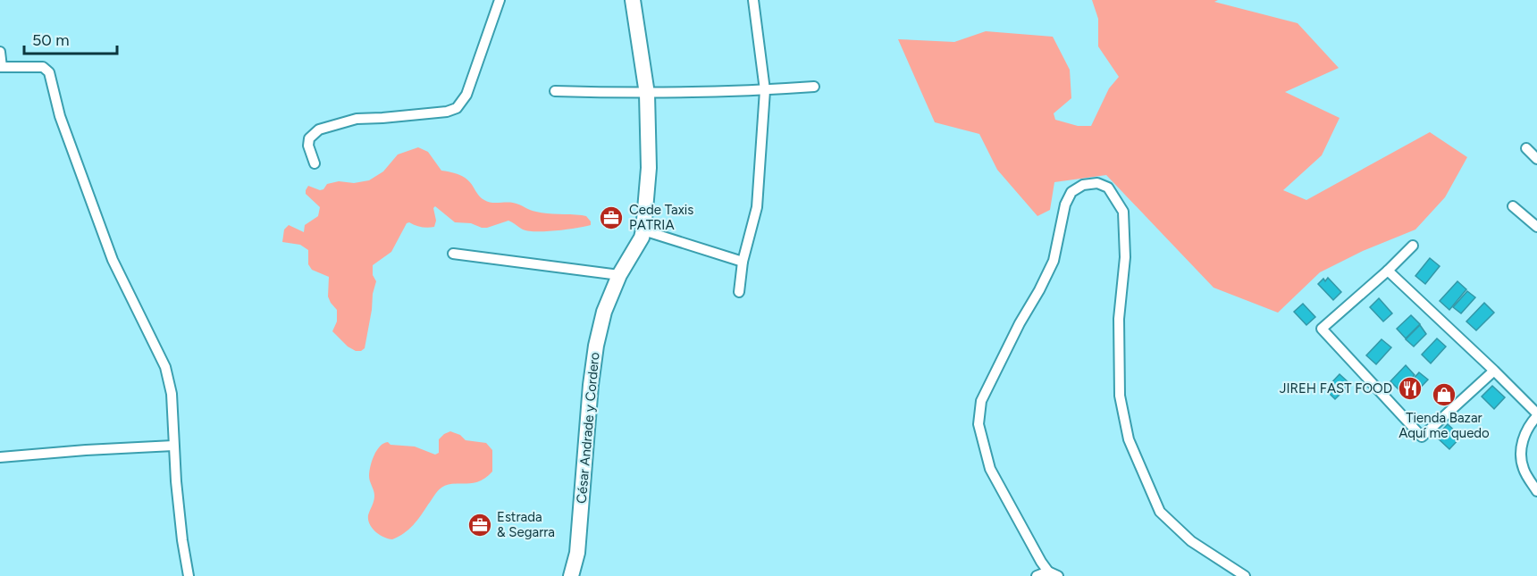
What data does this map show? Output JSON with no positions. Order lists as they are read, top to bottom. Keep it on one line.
{"streets":{"street":["César Andrade y Cordero"]},"places":{"office":["Cede Taxis PATRIA","Estrada & Segarra"],"restaurant":["JIREH FAST FOOD"],"shop":["Tienda Bazar Aquí me quedo"]},"scale_bar":"50 m"}
